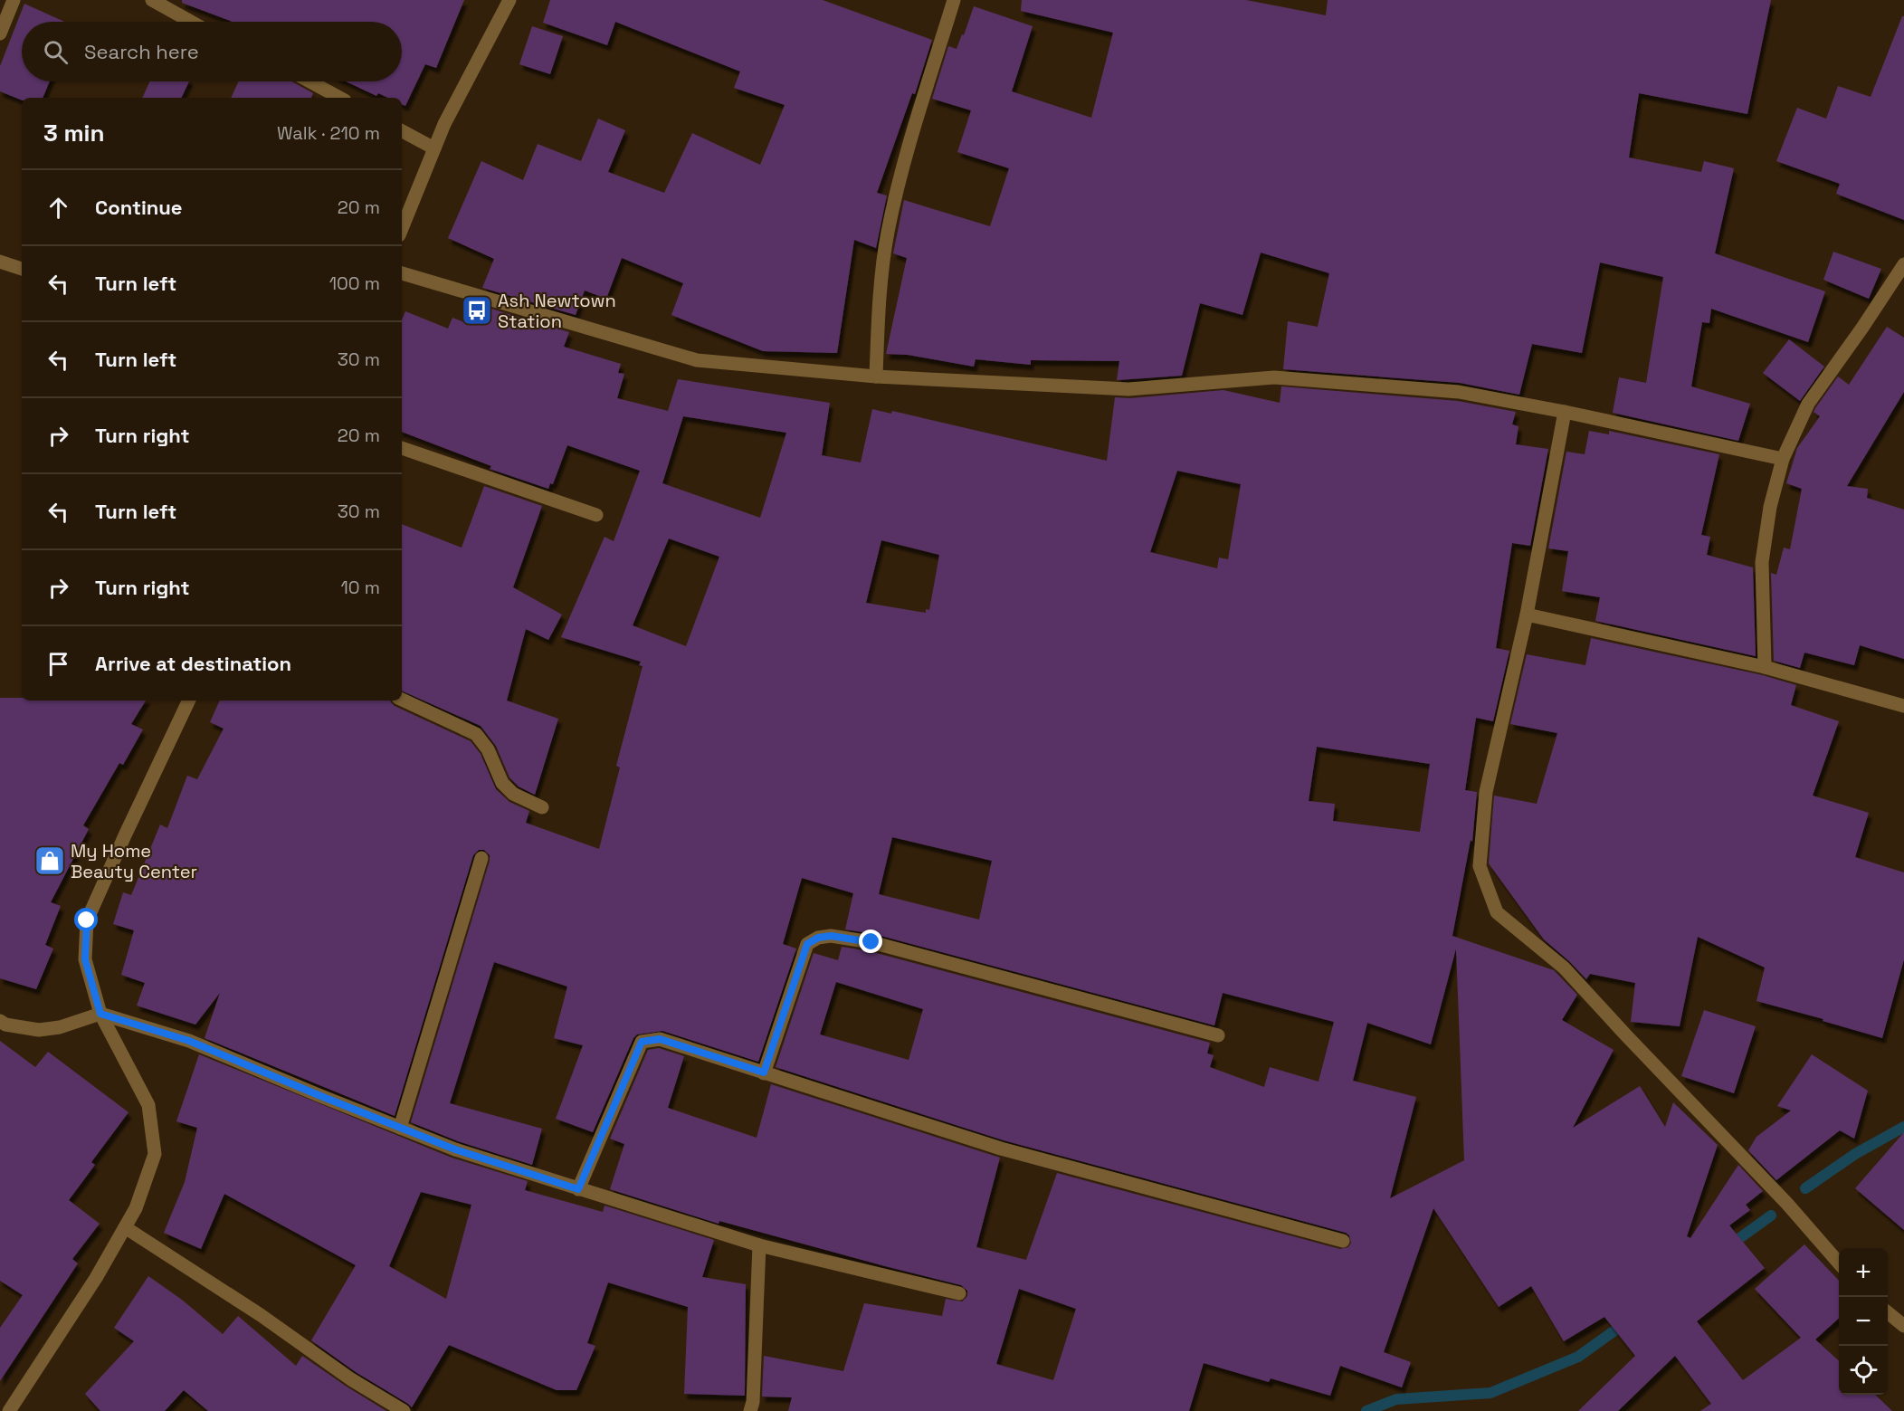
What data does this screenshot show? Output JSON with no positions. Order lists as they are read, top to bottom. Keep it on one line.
{"places":{"bus stop":["Ash Newtown Station"],"shop":["My Home Beauty Center"]},"page":{"search":"Search here","heading":["3 min","Walk · 210 m"],"list":[["Continue","20 m"],["Turn left","100 m"],["Turn left","30 m"],["Turn right","20 m"],["Turn left","30 m"],["Turn right","10 m"],"Arrive at destination"],"map_buttons":["+","−"]}}
